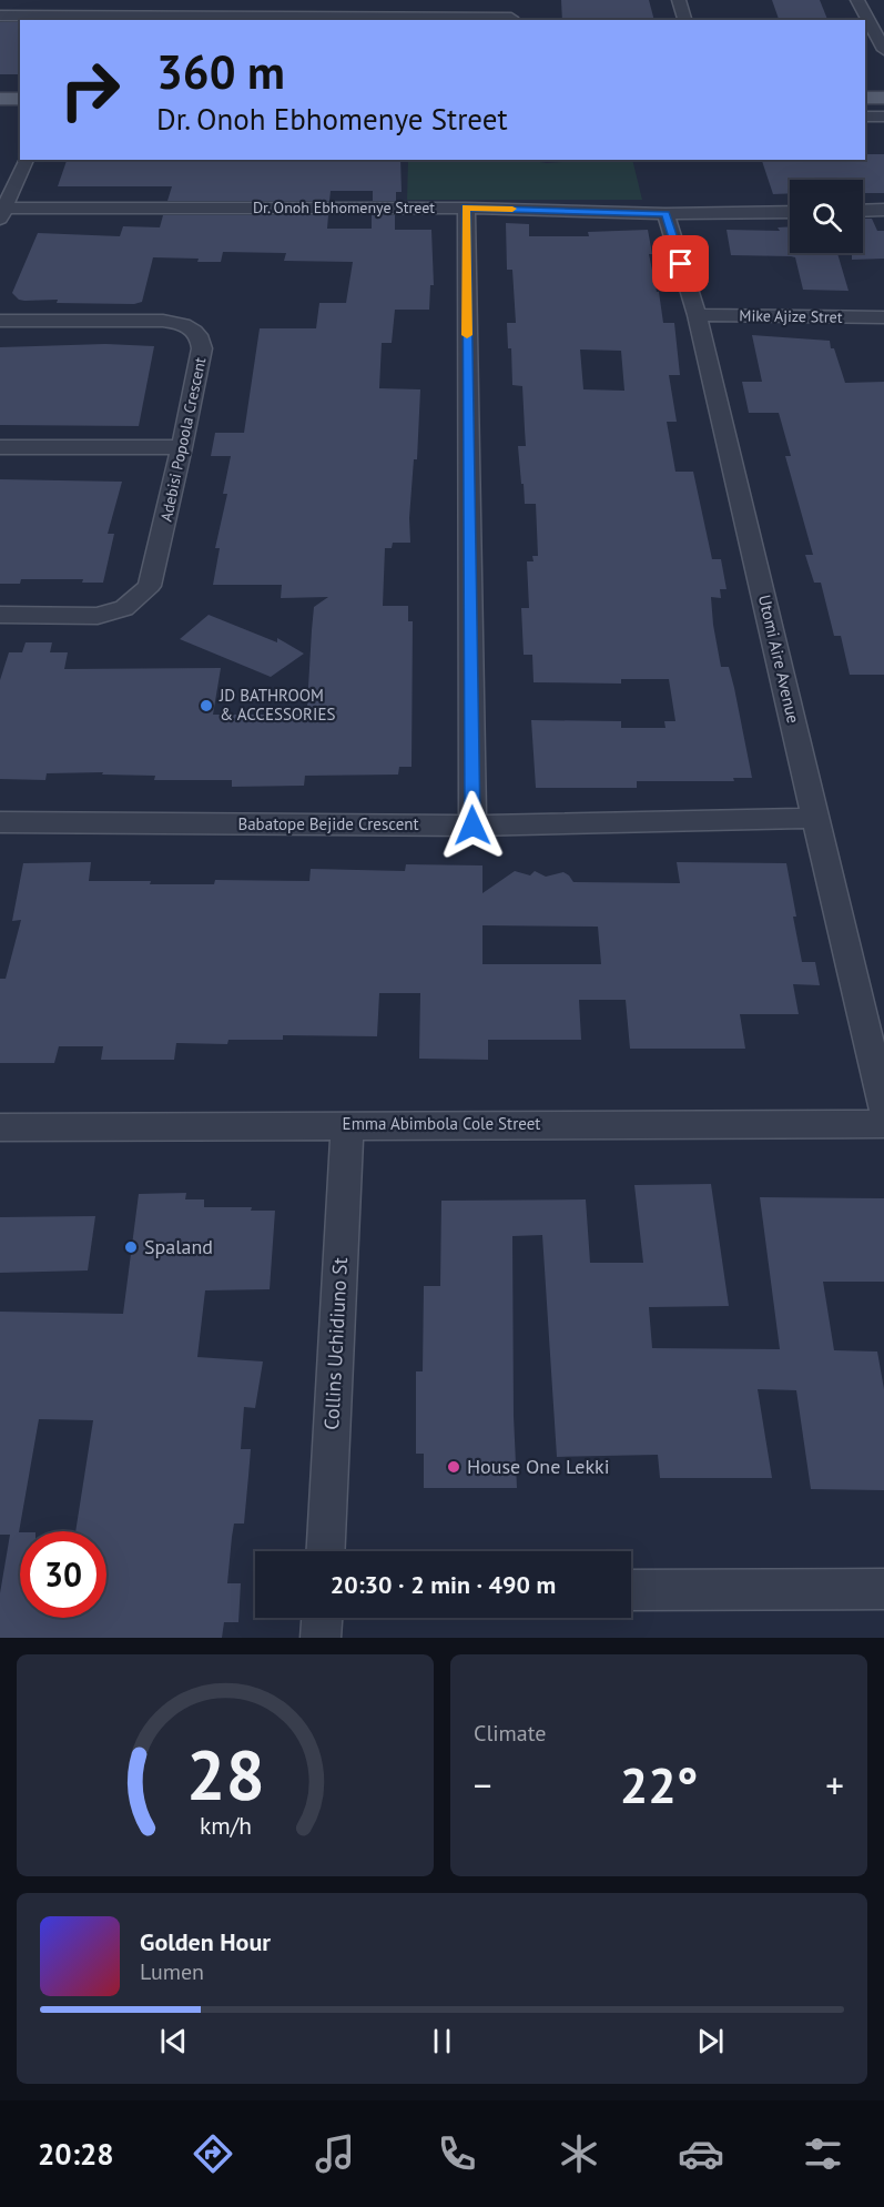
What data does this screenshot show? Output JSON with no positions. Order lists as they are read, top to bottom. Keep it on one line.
{"streets":{"street":["Dr. Onoh Ebhomenye Street","Mike Ajize Stret","Adebisi Popoola Crescent","Utomi Aire Avenue","Babatope Bejide Crescent","Emma Abimbola Cole Street","Collins Uchidiuno St"]},"crossings":[["Dr. Onoh Ebhomenye Street","Utomi Aire Avenue"],["Mike Ajize Stret","Utomi Aire Avenue"],["Utomi Aire Avenue","Babatope Bejide Crescent"],["Emma Abimbola Cole Street","Collins Uchidiuno St"]],"places":["JD BATHROOM & ACCESSORIES","Spaland","House One Lekki"],"page":{"turn":["360 m","Dr. Onoh Ebhomenye Street"],"limit":"30","trip":"20:30 · 2 min · 490 m","tile":"Climate","heat":["−","22°","+"],"song":["Golden Hour","Lumen"],"tabs":"20:28","gauge":["28","km/h"]}}
